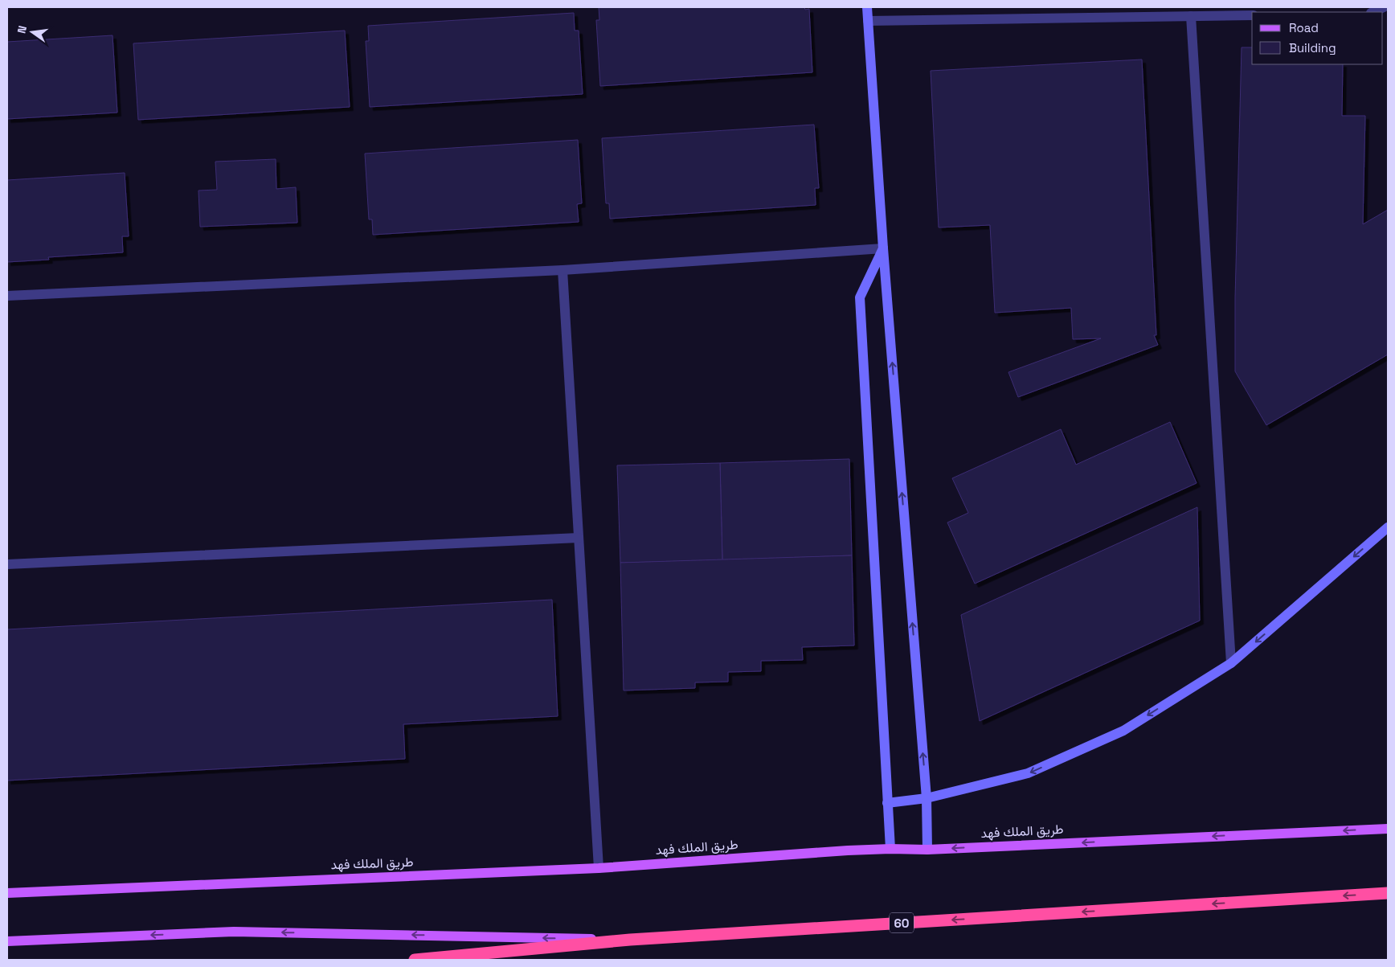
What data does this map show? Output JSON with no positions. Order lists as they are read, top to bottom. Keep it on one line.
{"streets":{"highway":["60"],"main road":["طريق الملك فهد"]},"legend":["Road","Building"],"north":"left"}
